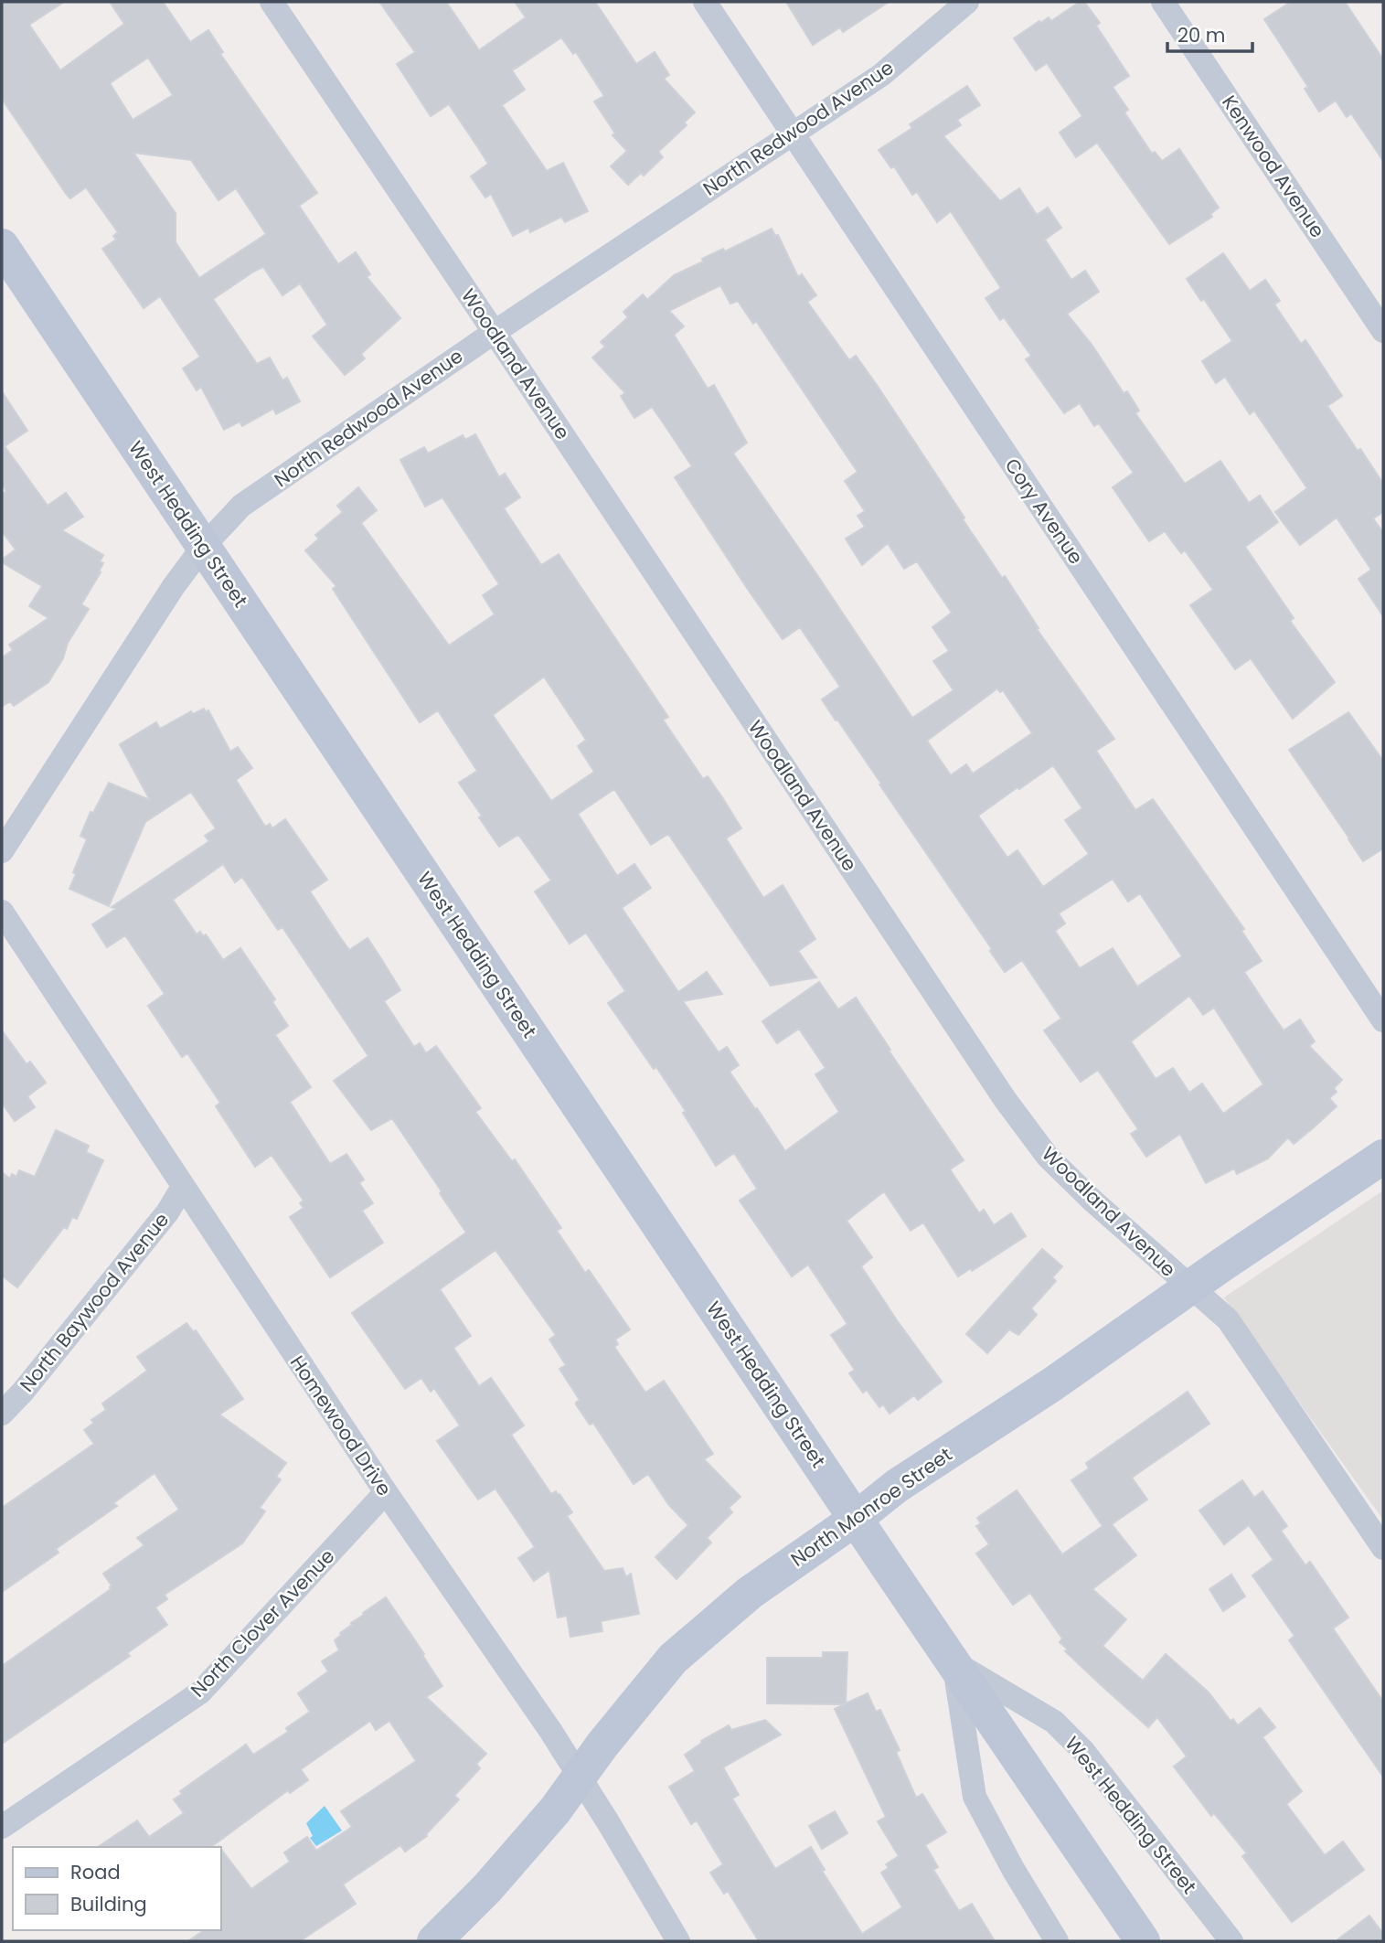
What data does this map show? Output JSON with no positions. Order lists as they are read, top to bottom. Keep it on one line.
{"streets":{"main road":["West Hedding Street","North Monroe Street"],"street":["North Redwood Avenue","Kenwood Avenue","Woodland Avenue","Cory Avenue","North Baywood Avenue","Homewood Drive","North Clover Avenue"]},"crossings":[["North Redwood Avenue","Woodland Avenue"],["North Redwood Avenue","Cory Avenue"],["North Redwood Avenue","West Hedding Street"],["Woodland Avenue","North Monroe Street"],["West Hedding Street","North Monroe Street"],["North Baywood Avenue","Homewood Drive"],["Homewood Drive","North Monroe Street"],["Homewood Drive","North Clover Avenue"]],"legend":["Road","Building"],"scale_bar":"20 m"}
